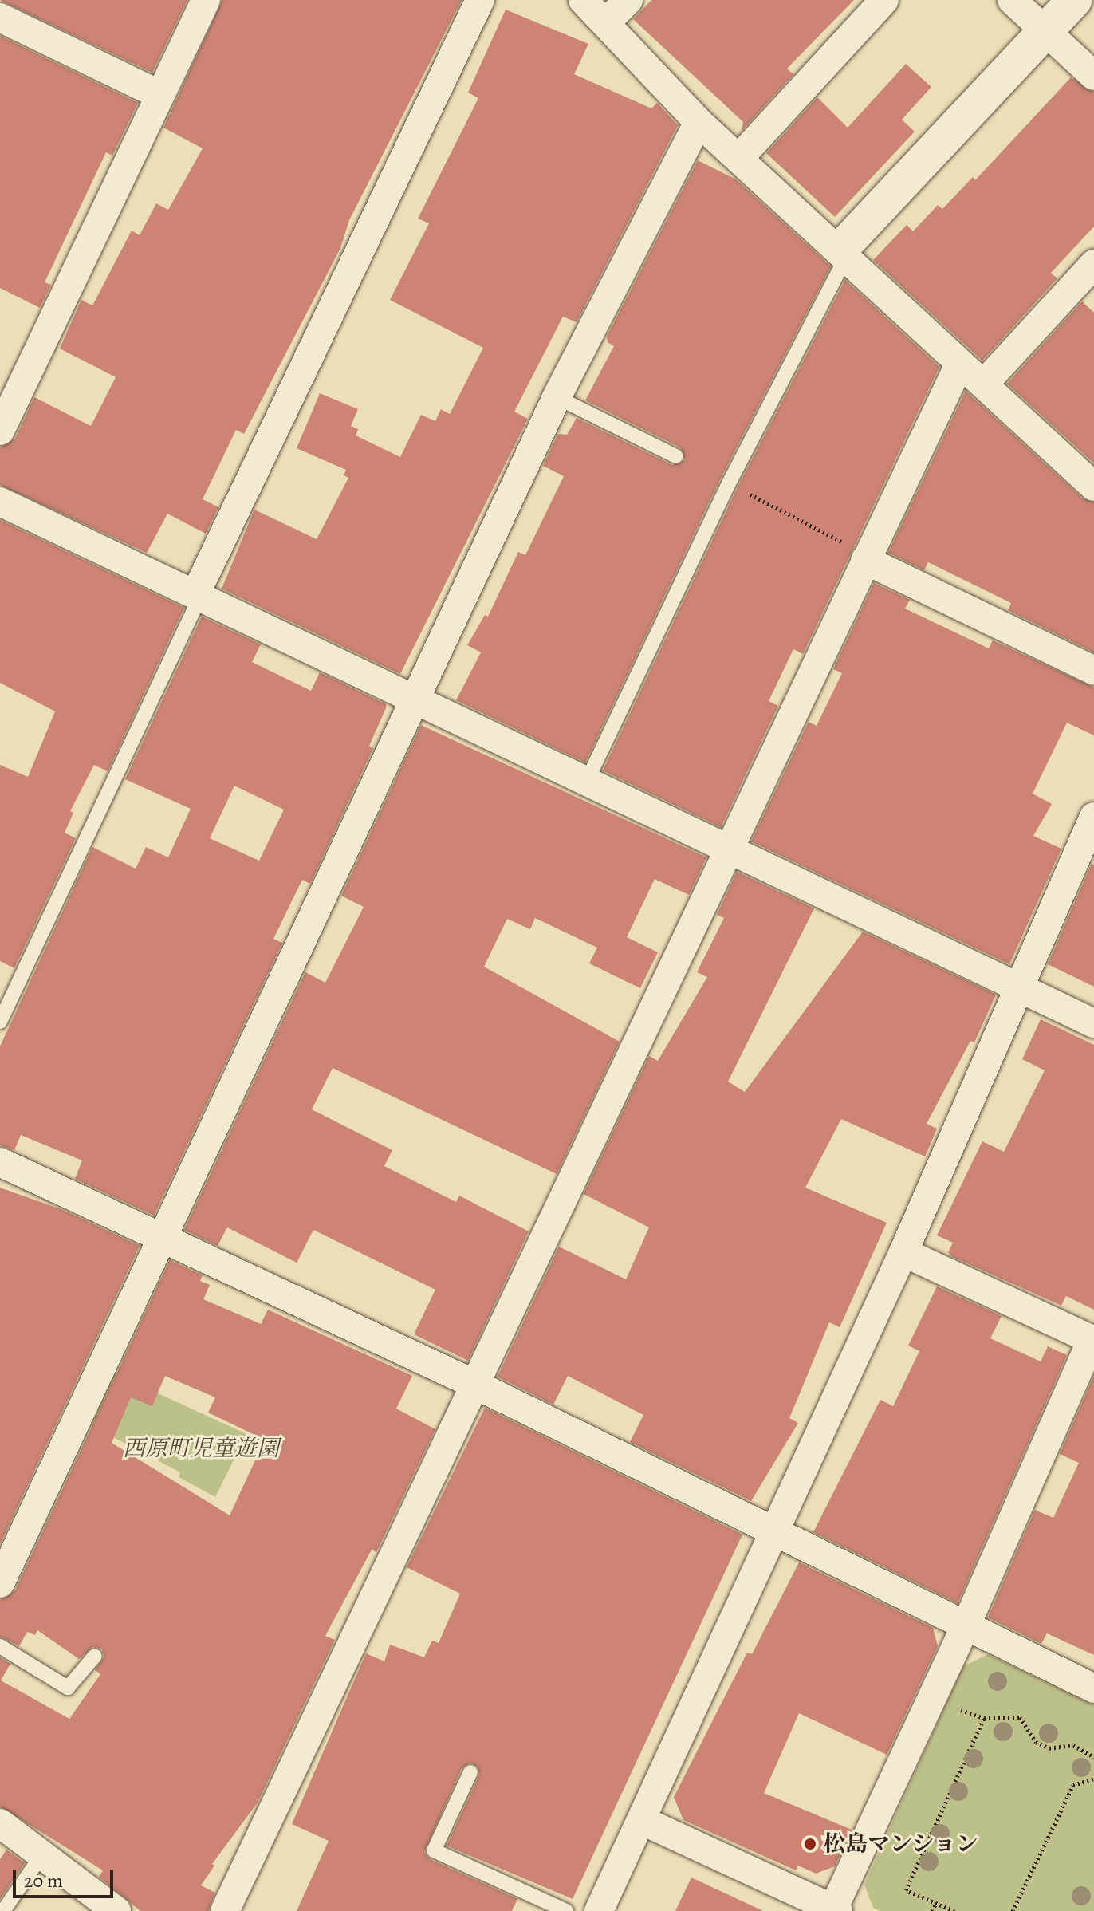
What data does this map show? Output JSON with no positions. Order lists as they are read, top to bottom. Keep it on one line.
{"parks":["西原町児童遊園"],"places":["松島マンション"],"scale_bar":"20 m"}
